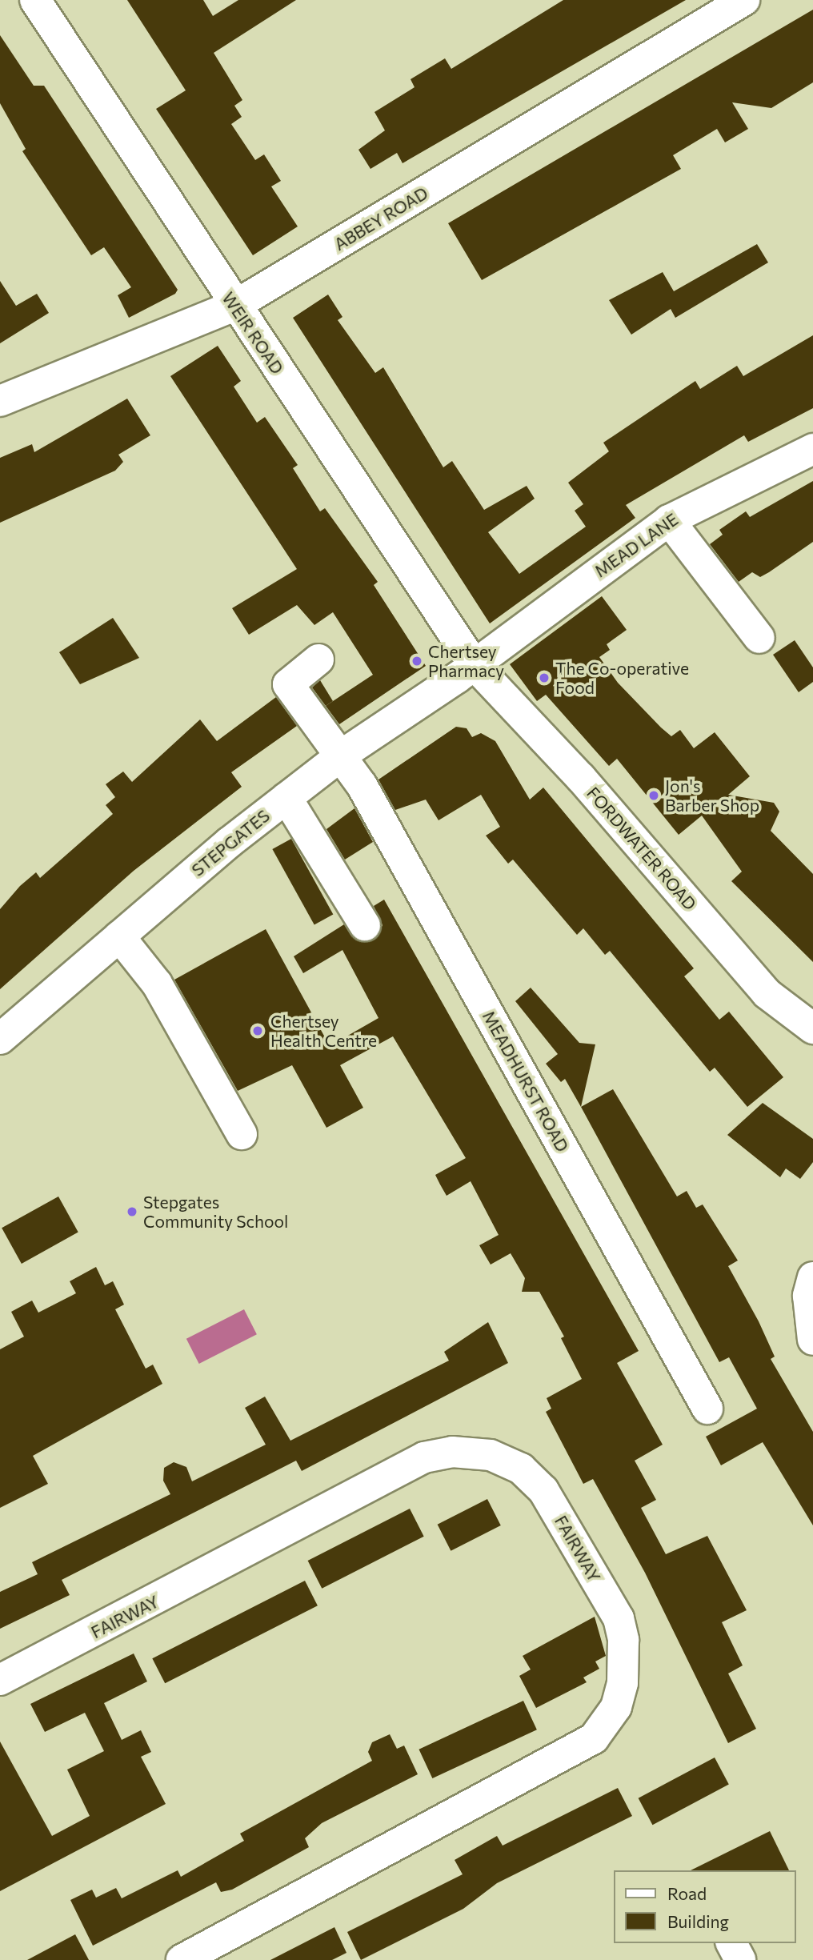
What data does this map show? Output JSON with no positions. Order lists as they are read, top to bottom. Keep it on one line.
{"streets":{"street":["ABBEY ROAD","WEIR ROAD","MEAD LANE","STEPGATES","FORDWATER ROAD","MEADHURST ROAD","FAIRWAY"]},"crossings":[["ABBEY ROAD","WEIR ROAD"],["WEIR ROAD","MEAD LANE"],["WEIR ROAD","STEPGATES"],["WEIR ROAD","FORDWATER ROAD"],["MEAD LANE","STEPGATES"],["MEAD LANE","FORDWATER ROAD"],["STEPGATES","FORDWATER ROAD"],["STEPGATES","MEADHURST ROAD"]],"places":["Chertsey Pharmacy","The Co-operative Food","Jon's Barber Shop","Chertsey Health Centre","Stepgates Community School"],"legend":["Road","Building"]}
